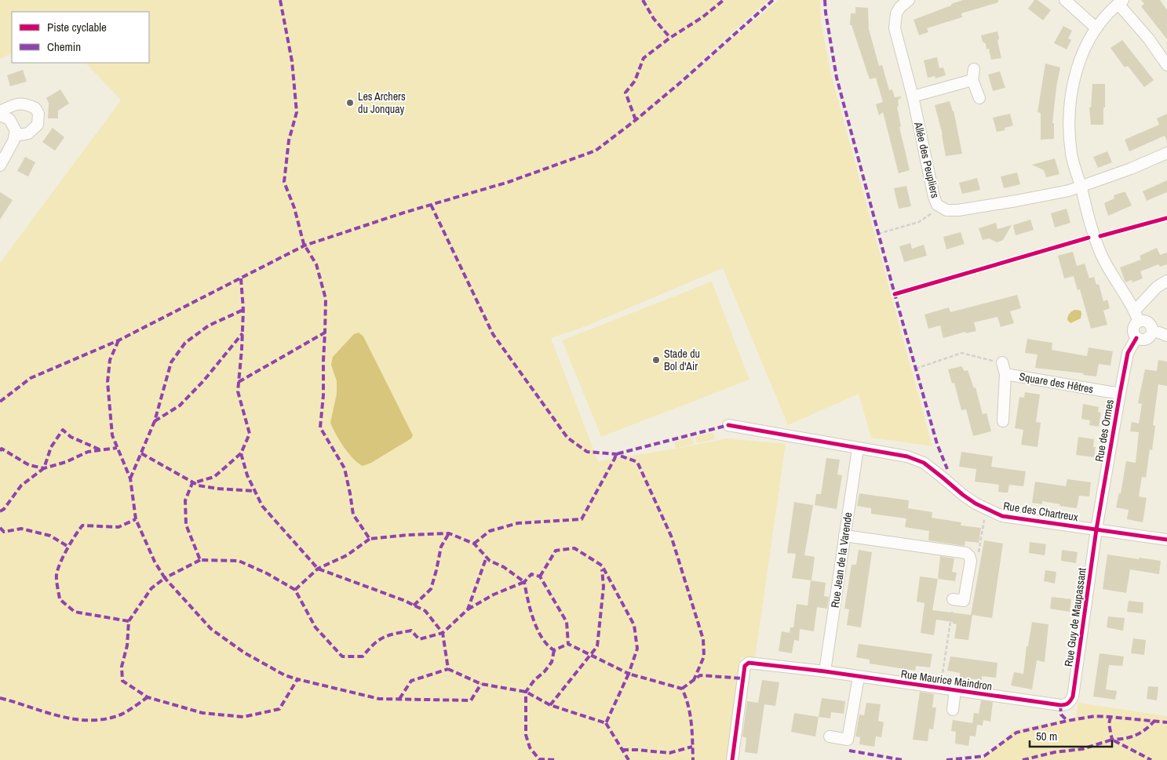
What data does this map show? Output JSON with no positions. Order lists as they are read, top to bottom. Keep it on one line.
{"streets":{"street":["Allée des Peupliers","Square des Hêtres","Rue des Ormes","Rue des Chartreux","Rue Jean de la Varende","Rue Guy de Maupassant","Rue Maurice Maindron"]},"crossings":[["Square des Hêtres","Rue des Ormes"],["Rue des Ormes","Rue des Chartreux"],["Rue des Ormes","Rue Guy de Maupassant"],["Rue des Chartreux","Rue Jean de la Varende"],["Rue des Chartreux","Rue Guy de Maupassant"],["Rue Jean de la Varende","Rue Maurice Maindron"],["Rue Guy de Maupassant","Rue Maurice Maindron"]],"places":["Les Archers du Jonquay","Stade du Bol d'Air"],"legend":["Piste cyclable","Chemin"],"scale_bar":"50 m"}
